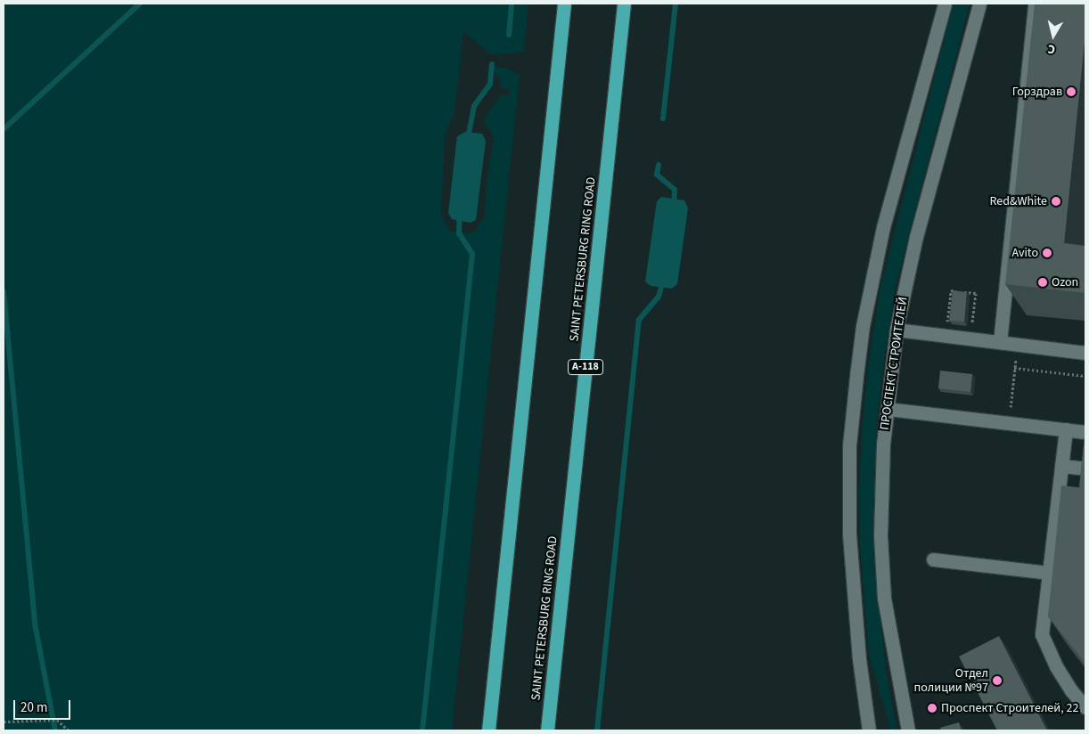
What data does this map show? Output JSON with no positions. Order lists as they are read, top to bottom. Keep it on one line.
{"streets":{"highway":["SAINT PETERSBURG RING ROAD","А-118"],"street":["ПРОСПЕКТ СТРОИТЕЛЕЙ"]},"places":["Горздрав","Red&White","Avito","Ozon","Отдел полиции №97","Проспект Строителей, 22"],"scale_bar":"20 m","north":"bottom"}
